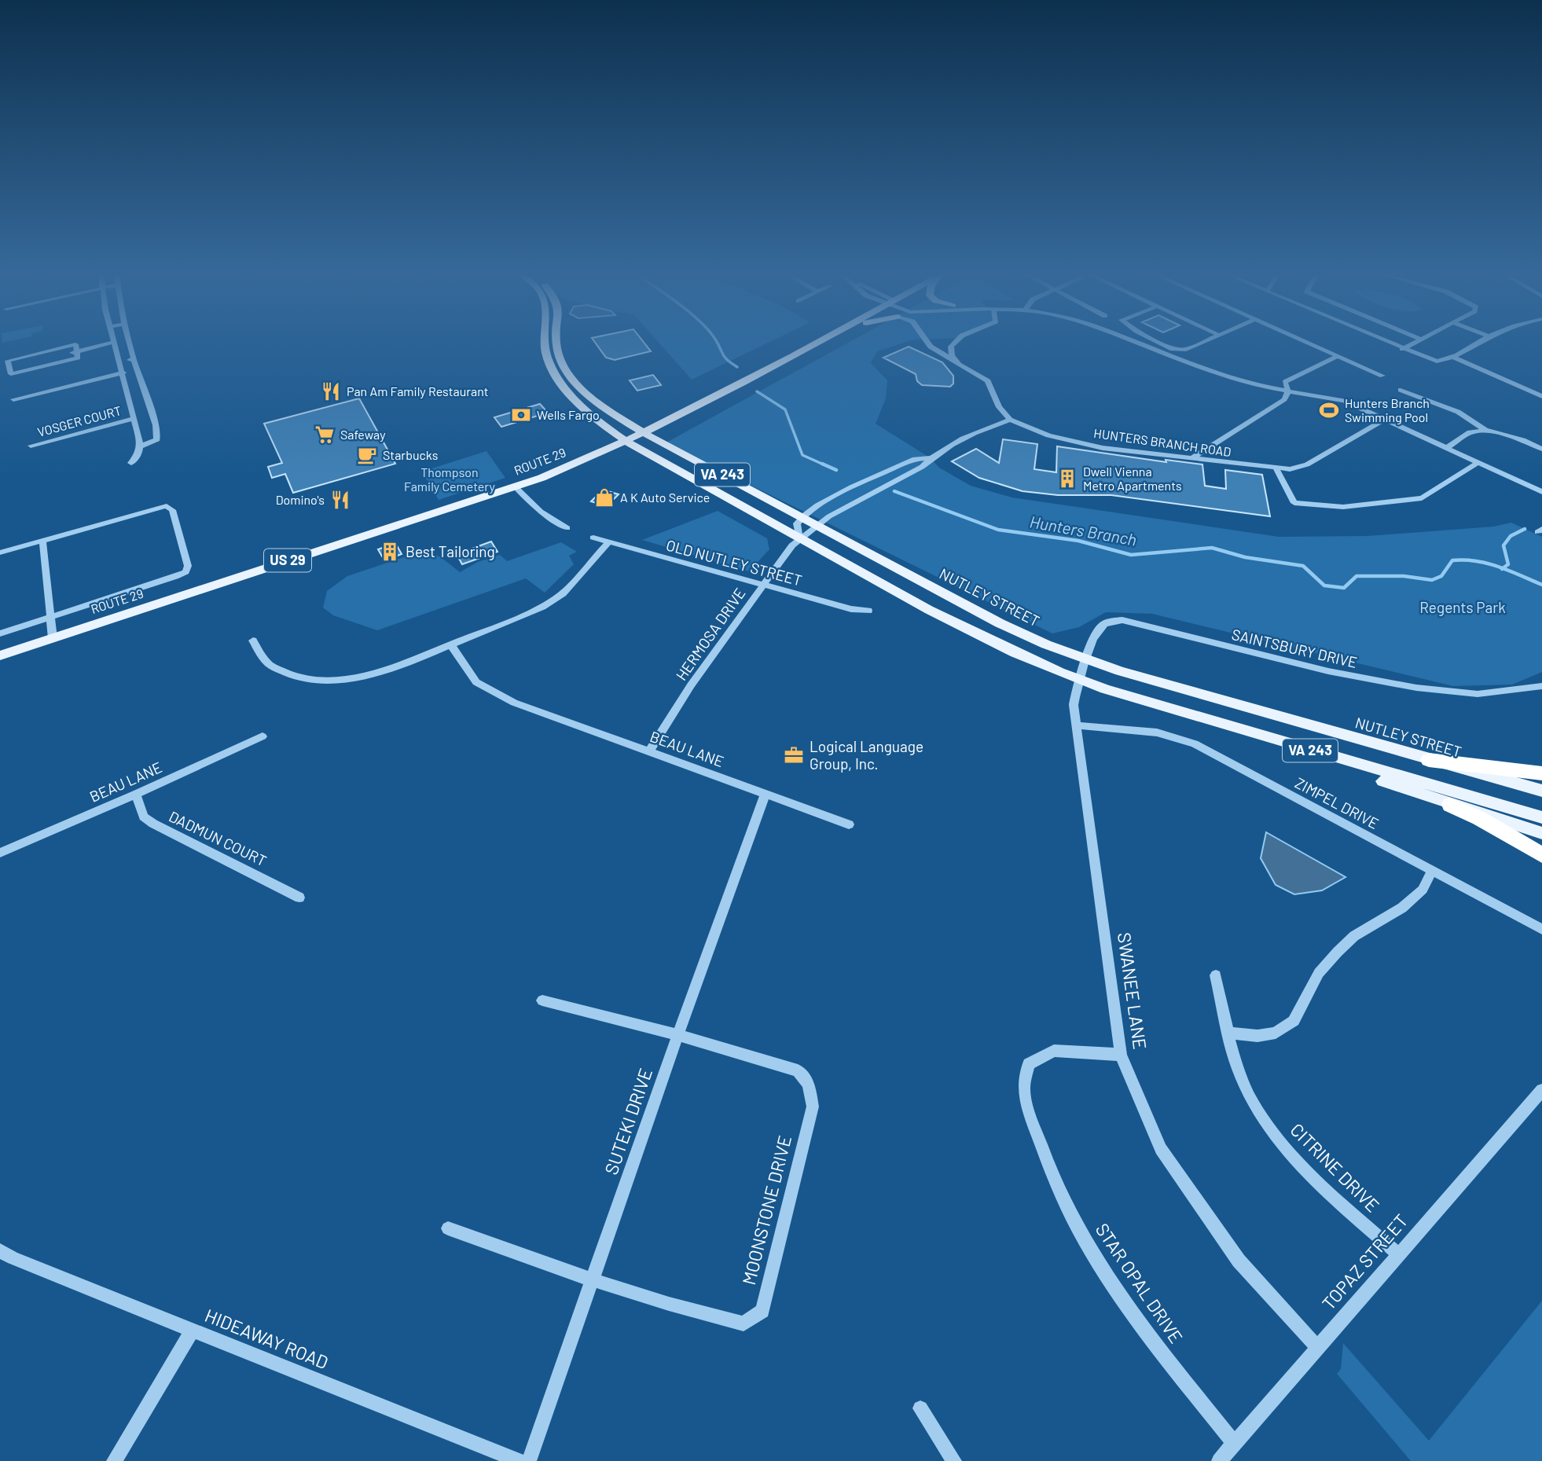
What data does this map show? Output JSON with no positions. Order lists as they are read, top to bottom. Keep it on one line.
{"streets":{"main road":["ROUTE 29","VA 243","US 29","NUTLEY STREET"],"street":["VOSGER COURT","HUNTERS BRANCH ROAD","OLD NUTLEY STREET","HERMOSA DRIVE","SAINTSBURY DRIVE","BEAU LANE","ZIMPEL DRIVE","DADMUN COURT","SWANEE LANE","SUTEKI DRIVE","CITRINE DRIVE","MOONSTONE DRIVE","TOPAZ STREET","STAR OPAL DRIVE","HIDEAWAY ROAD"]},"crossings":[["HUNTERS BRANCH ROAD","HERMOSA DRIVE"],["ROUTE 29","VA 243"],["ROUTE 29","NUTLEY STREET"],["VA 243","HERMOSA DRIVE"],["VA 243","SAINTSBURY DRIVE"],["VA 243","SWANEE LANE"],["OLD NUTLEY STREET","HERMOSA DRIVE"],["NUTLEY STREET","HERMOSA DRIVE"],["NUTLEY STREET","SAINTSBURY DRIVE"],["HERMOSA DRIVE","BEAU LANE"],["SAINTSBURY DRIVE","SWANEE LANE"],["BEAU LANE","DADMUN COURT"],["BEAU LANE","SUTEKI DRIVE"],["ZIMPEL DRIVE","SWANEE LANE"],["SWANEE LANE","TOPAZ STREET"],["SWANEE LANE","STAR OPAL DRIVE"],["SUTEKI DRIVE","MOONSTONE DRIVE"],["CITRINE DRIVE","TOPAZ STREET"],["TOPAZ STREET","STAR OPAL DRIVE"]],"water":["Hunters Branch"],"parks":["Thompson Family Cemetery","Regents Park"],"places":{"restaurant":["Pan Am Family Restaurant","Domino's"],"sports":["Hunters Branch Swimming Pool"],"bank":["Wells Fargo"],"supermarket":["Safeway"],"cafe":["Starbucks"],"building":["Dwell Vienna Metro Apartments","Best Tailoring"],"shop":["A K Auto Service"],"office":["Logical Language Group, Inc."]}}
